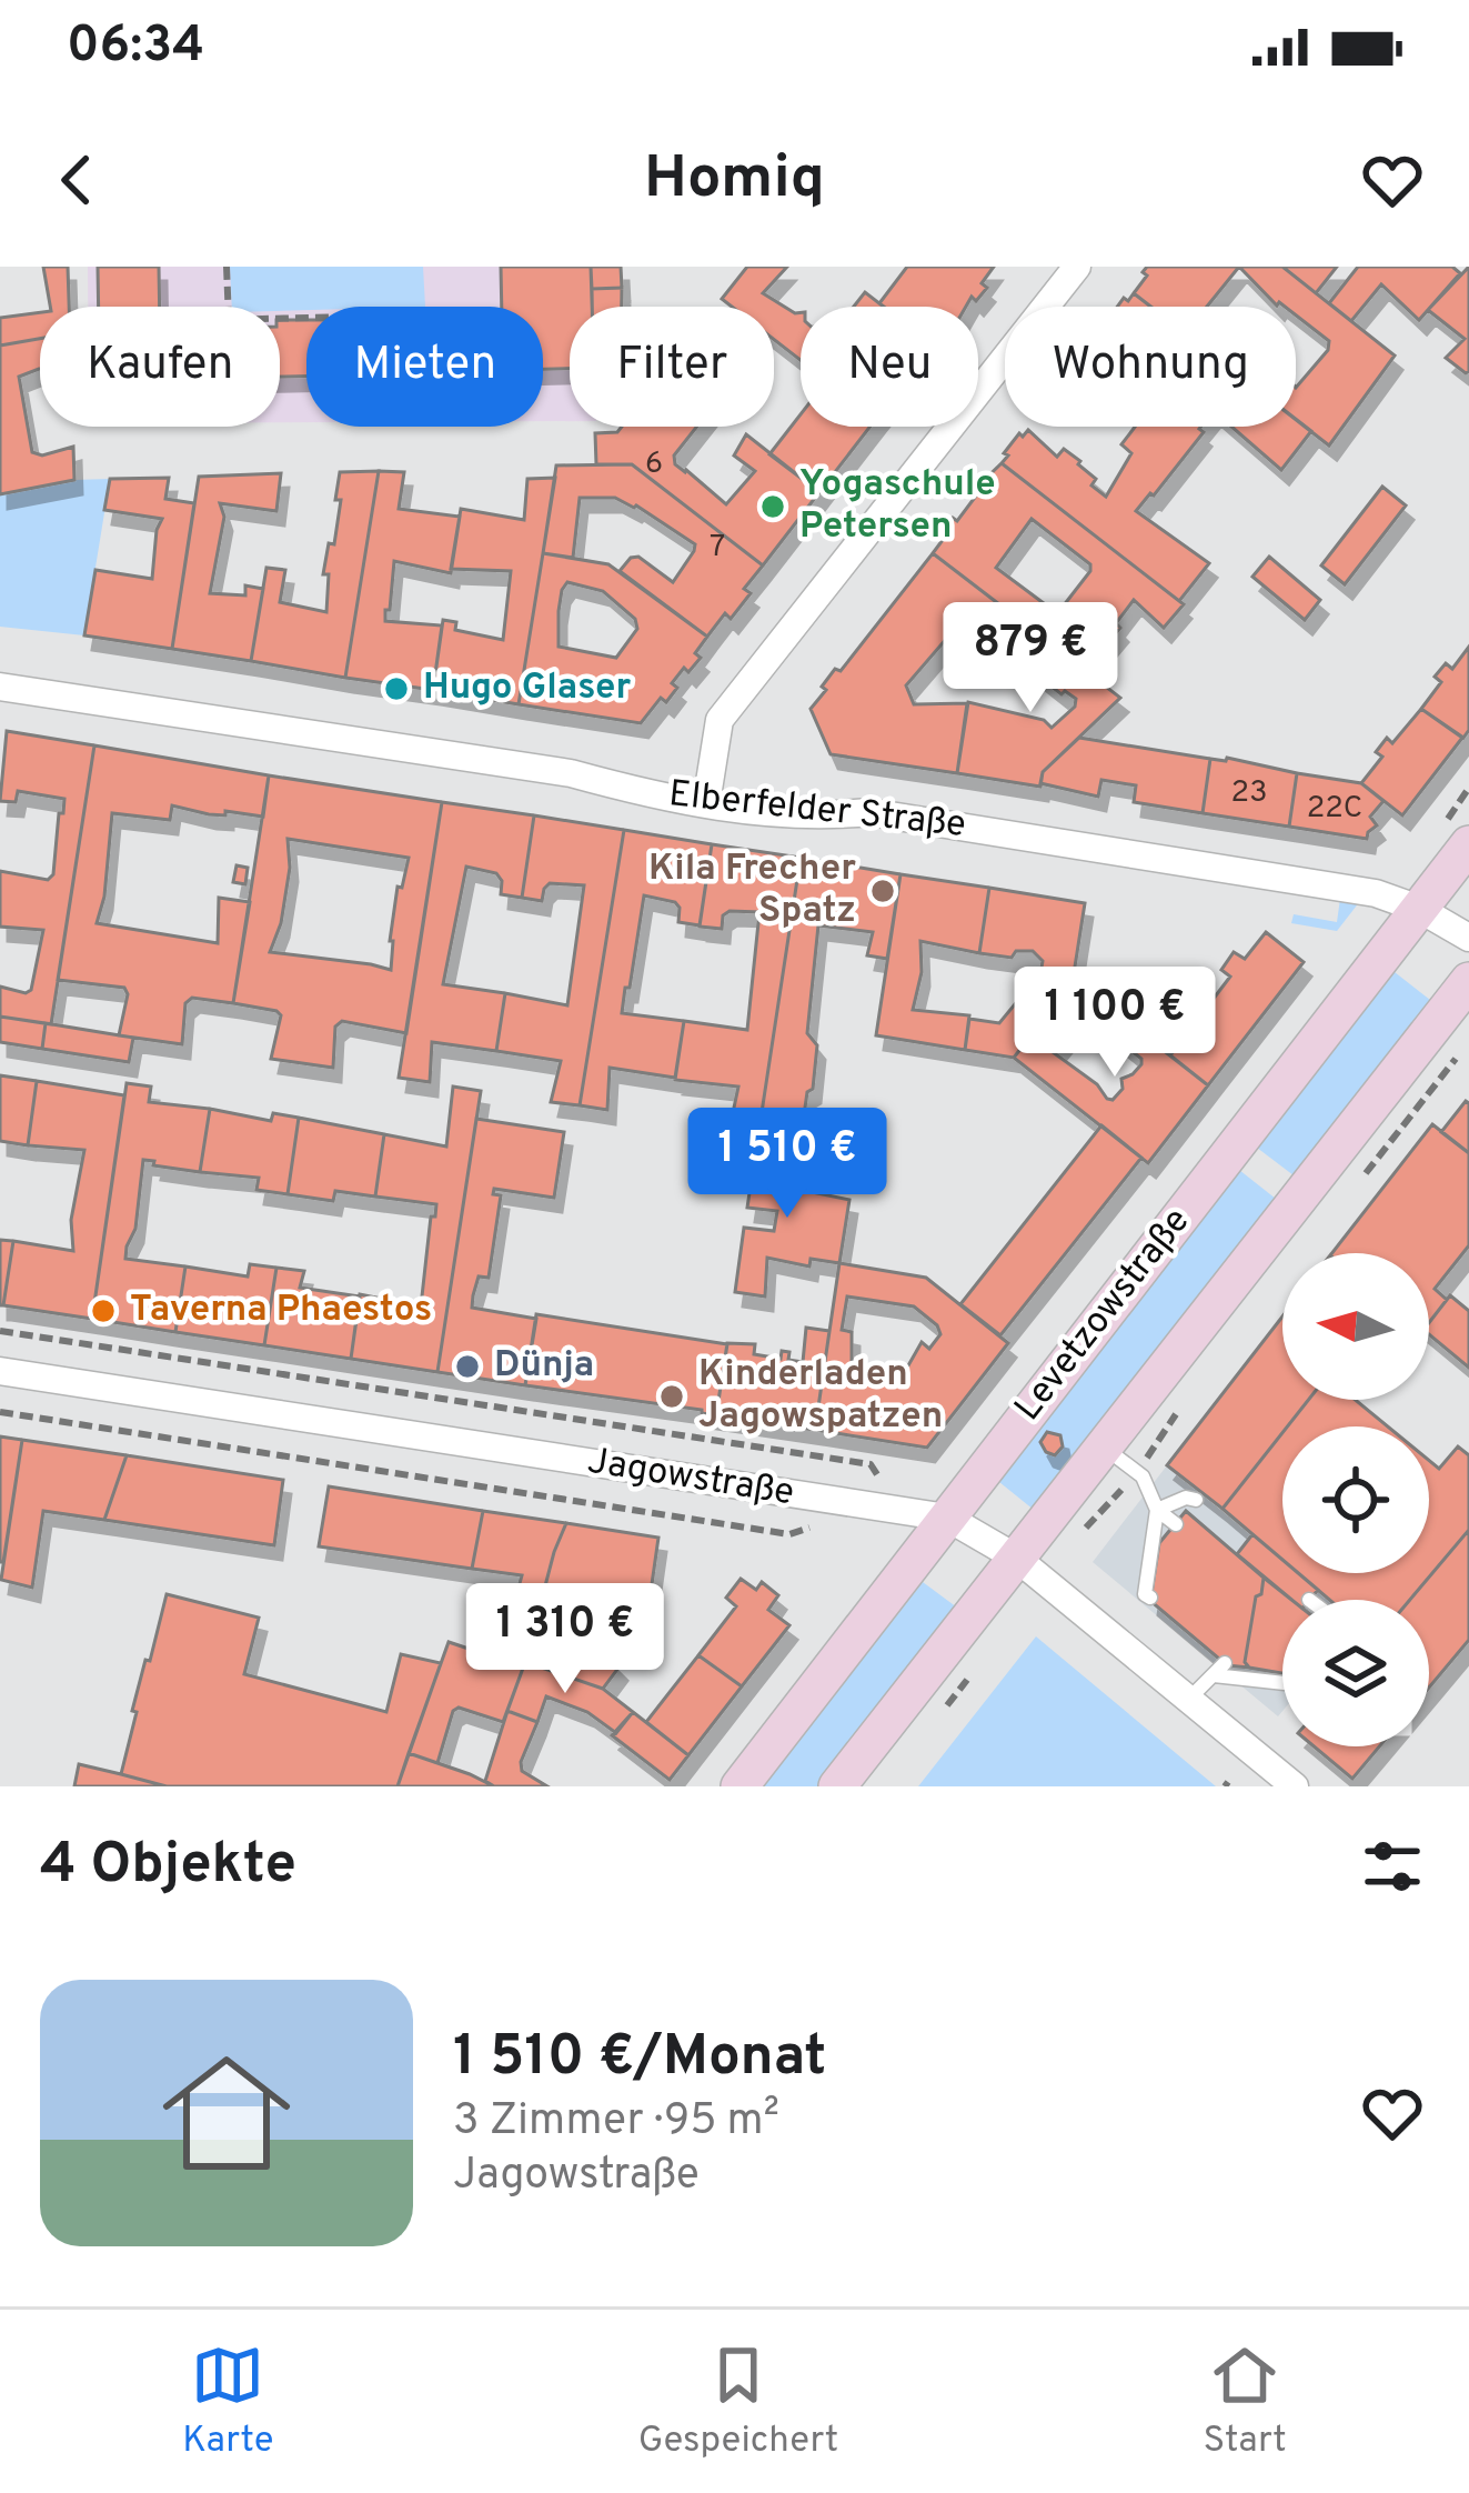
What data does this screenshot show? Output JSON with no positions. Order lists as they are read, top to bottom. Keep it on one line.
{"streets":{"main road":["Levetzowstraße"],"street":["Elberfelder Straße","Jagowstraße"]},"crossings":[["Elberfelder Straße","Levetzowstraße"],["Levetzowstraße","Jagowstraße"]],"places":["Yogaschule Petersen","Hugo Glaser","Kila Frecher Spatz","Taverna Phaestos","Dünja","Kinderladen Jagowspatzen"],"house_numbers":["6","7","23","22C"],"north":"left","page":{"status":"06:34","header":"Homiq","chip":["Kaufen","Mieten","Filter","Neu","Wohnung"],"price":["879 €","1 100 €","1 510 €","1 310 €"],"heading":"4 Objekte","list":[{"name":"1 510 €/Monat","note":"3 Zimmer · 95 m² · Jagowstraße"}],"tabs":["Karte","Gespeichert","Start"]}}
